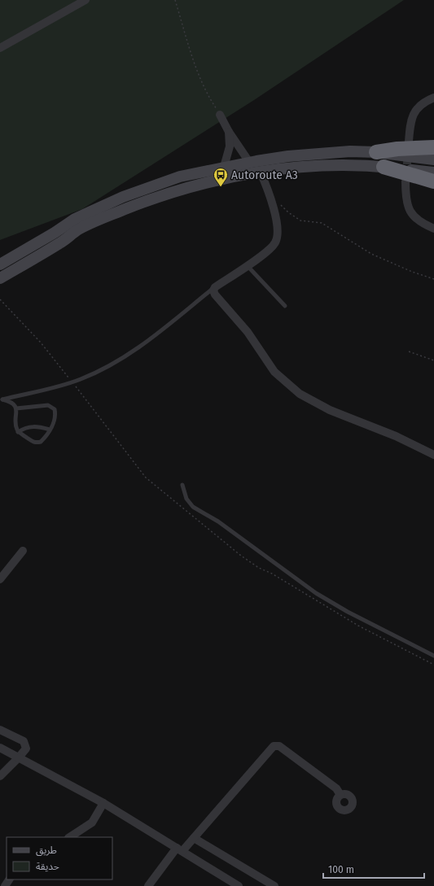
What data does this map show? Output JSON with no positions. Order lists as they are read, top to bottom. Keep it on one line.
{"places":{"bus stop":["Autoroute A3"]},"legend":["طريق","حديقة"],"scale_bar":"100 m"}
